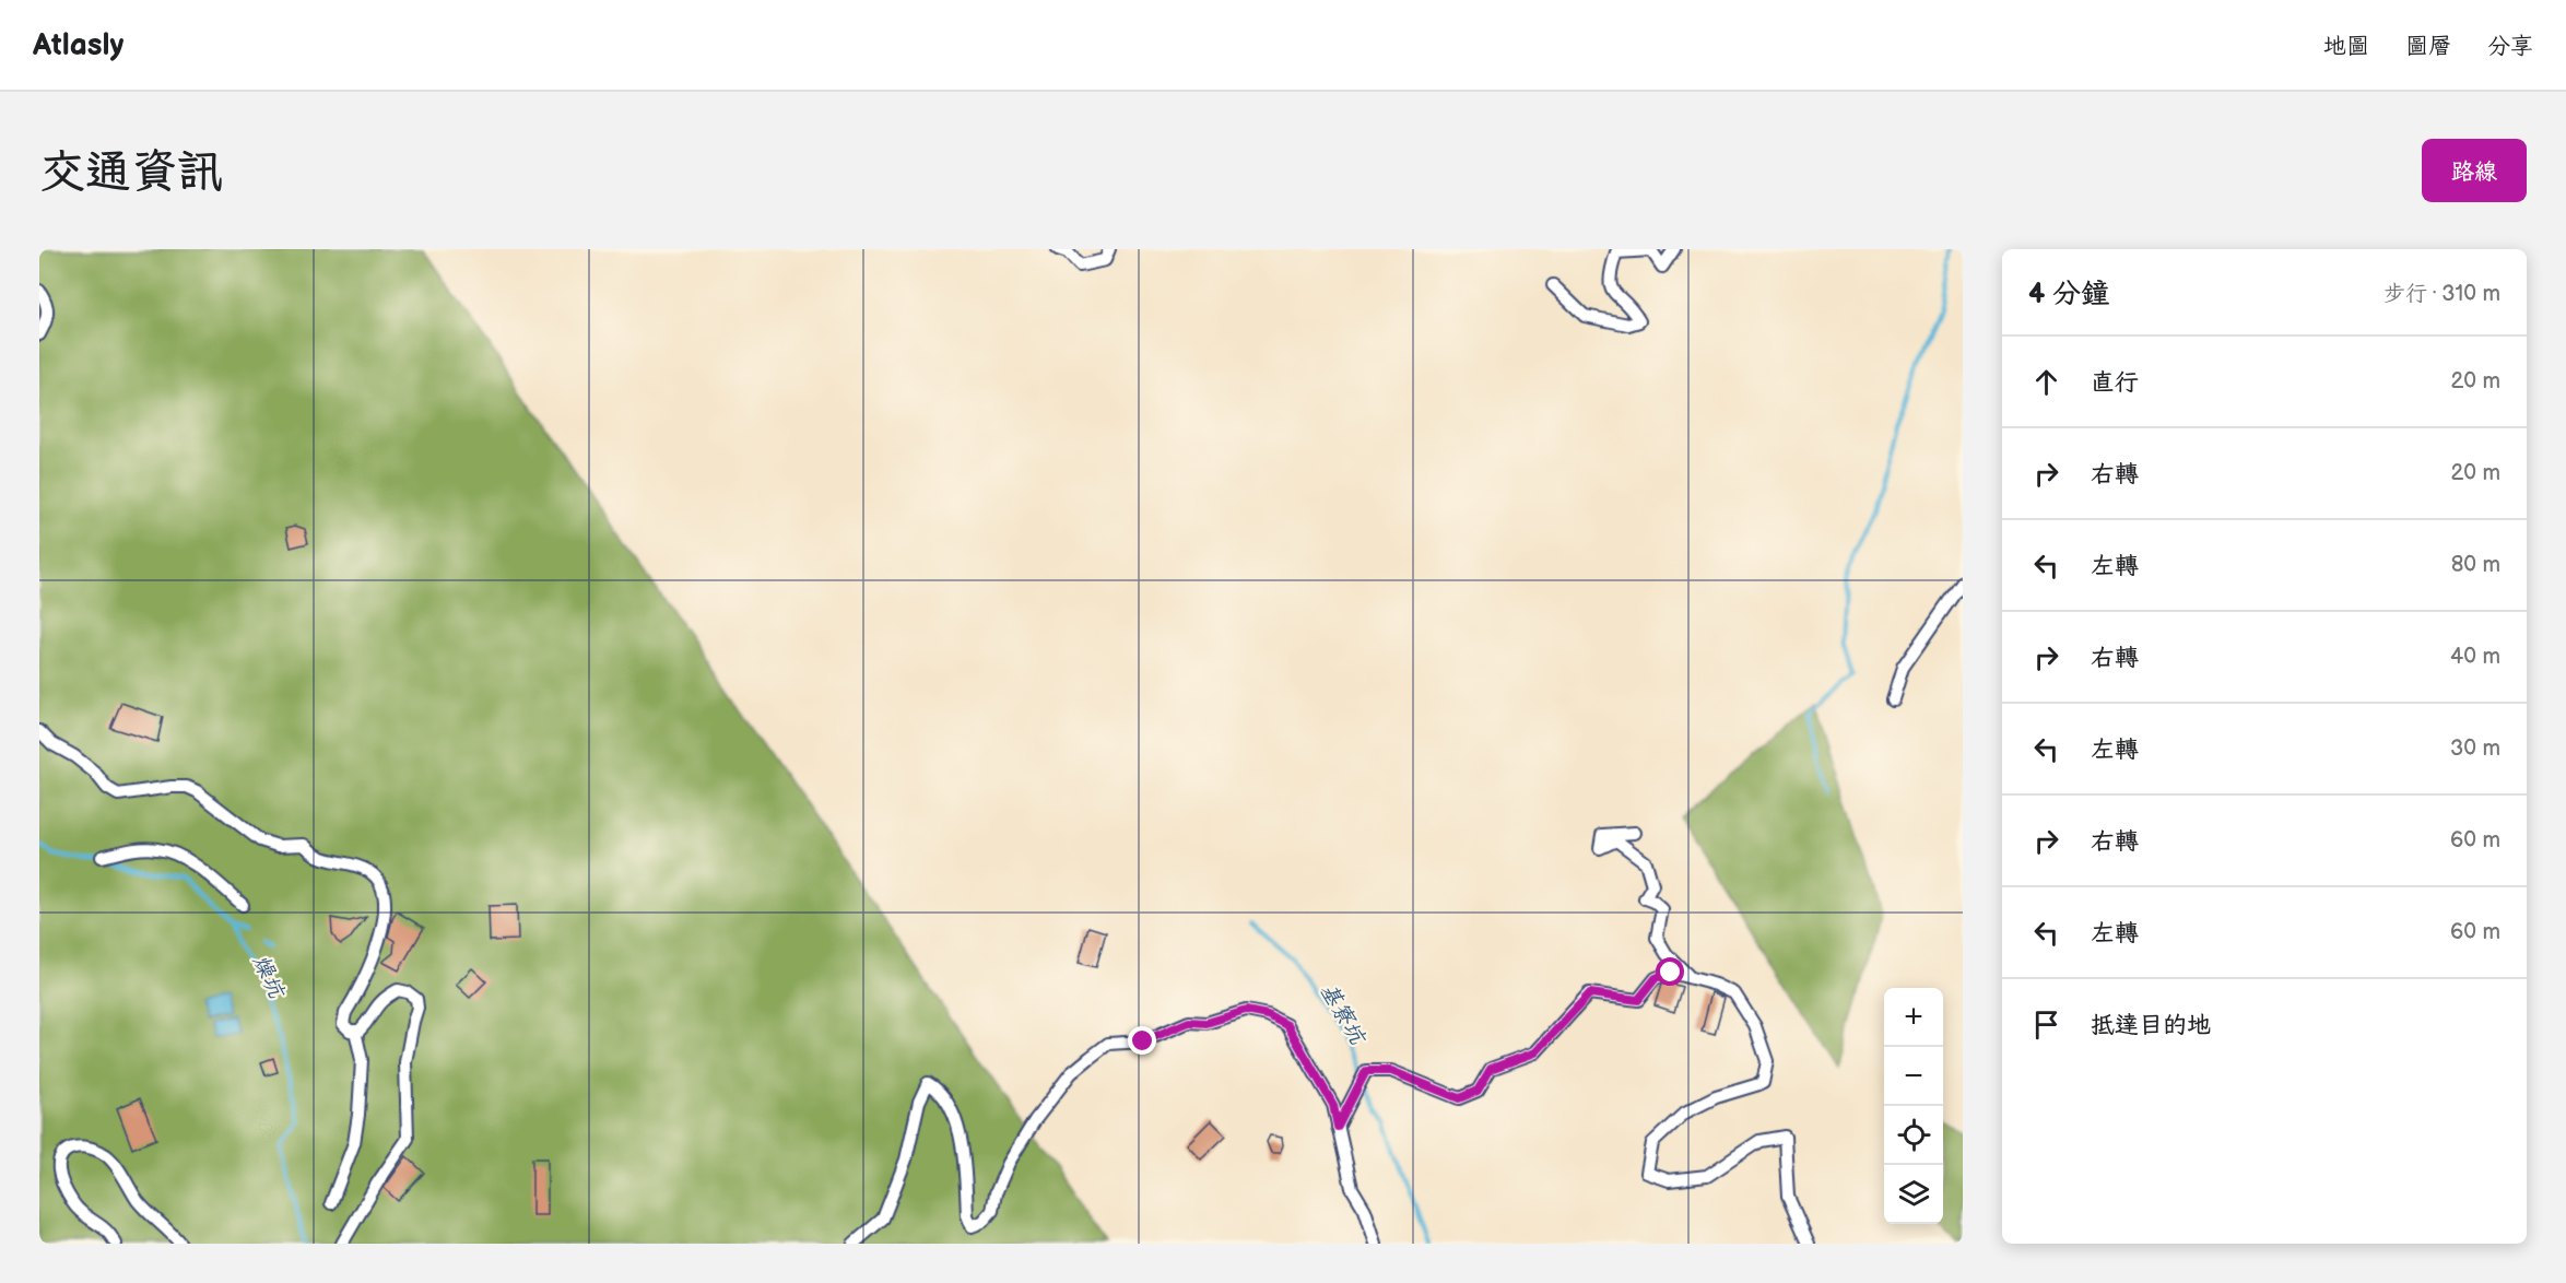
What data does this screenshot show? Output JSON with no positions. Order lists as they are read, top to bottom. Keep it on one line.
{"water":["燥坑","基寮坑"],"page":{"header":"Atlasly","nav":["地圖","圖層","分享"],"buttons":"路線","title":"交通資訊","heading":["4 分鐘","步行 · 310 m"],"list":[["直行","20 m"],["右轉","20 m"],["左轉","80 m"],["右轉","40 m"],["左轉","30 m"],["右轉","60 m"],["左轉","60 m"],"抵達目的地"],"map_buttons":["+","−"]}}
